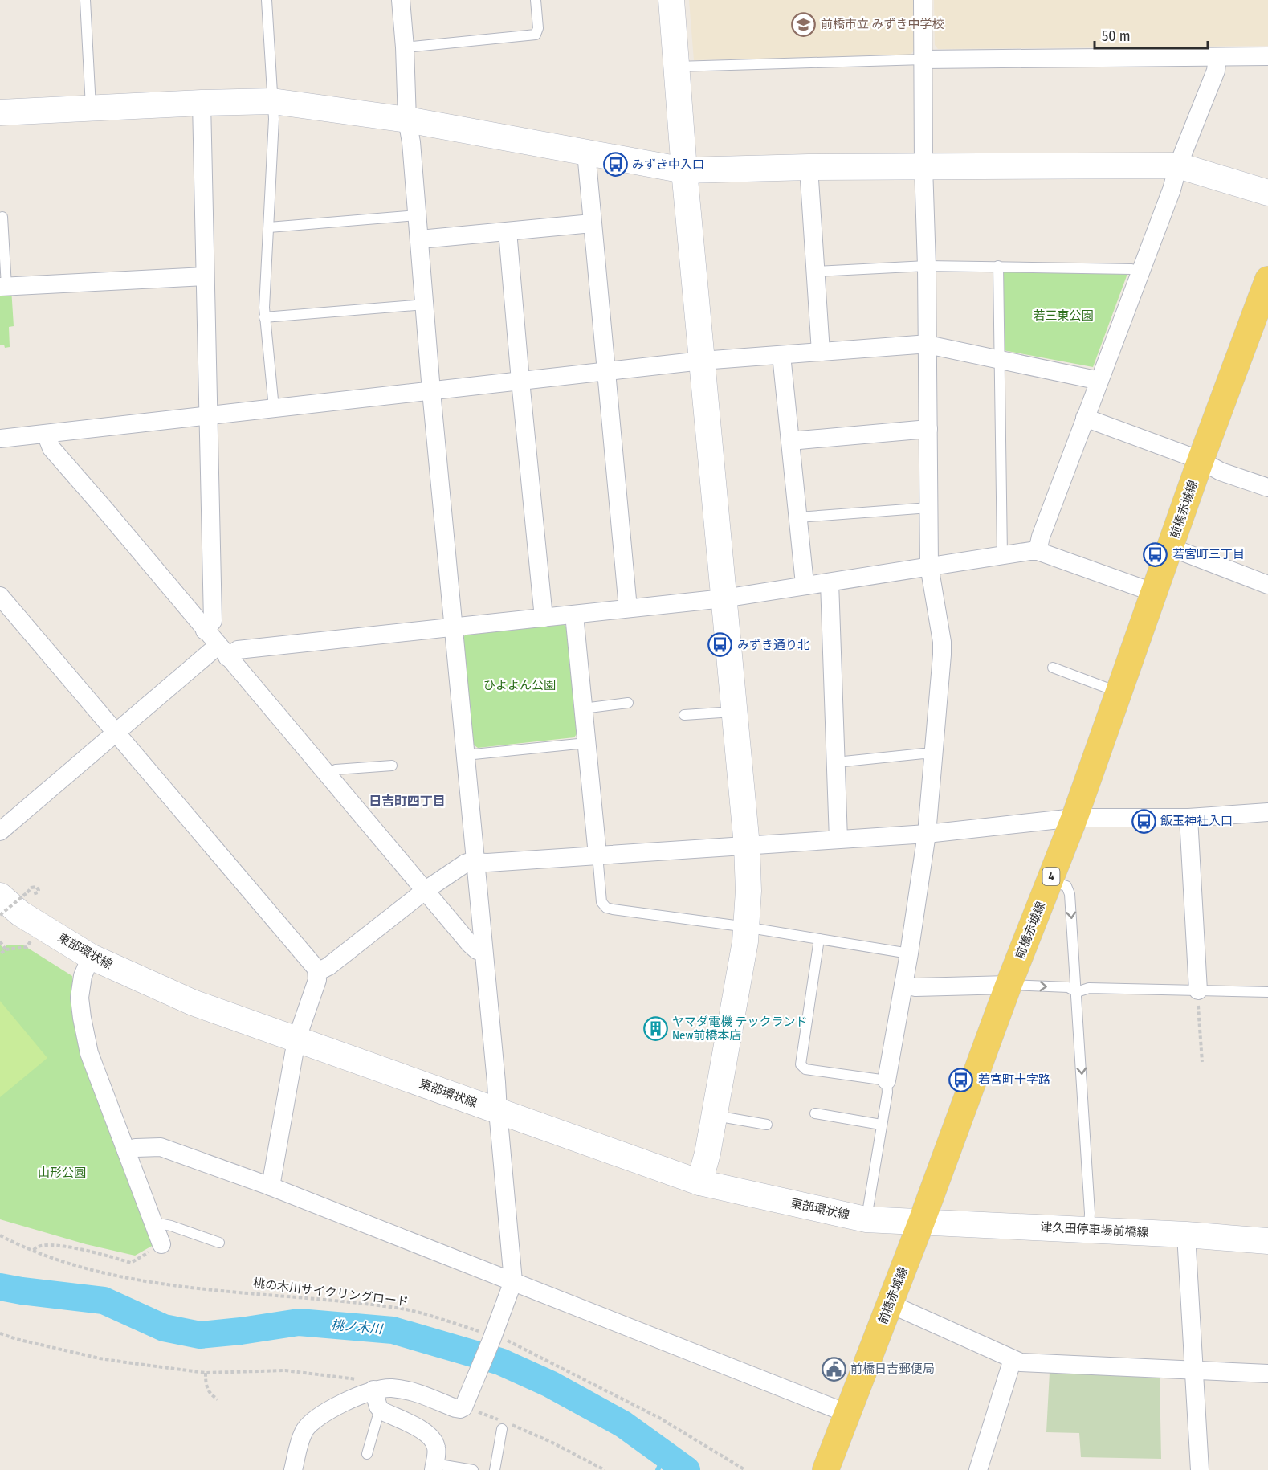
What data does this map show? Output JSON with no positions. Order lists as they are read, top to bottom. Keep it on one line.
{"streets":{"main road":["前橋赤城線","4"],"street":["東部環状線","津久田停車場前橋線"],"path":["桃の木川サイクリングロード"]},"crossings":[["前橋赤城線","東部環状線"],["前橋赤城線","津久田停車場前橋線"],["東部環状線","津久田停車場前橋線"]],"districts":["日吉町四丁目"],"water":["桃ノ木川"],"parks":["若三東公園","ひよよん公園","山形公園"],"places":{"school or university":["前橋市立 みずき中学校"],"bus stop":["みずき中入口","若宮町三丁目","みずき通り北","飯玉神社入口","若宮町十字路"],"building":["ヤマダ電機 テックランド New前橋本店"],"public building":["前橋日吉郵便局"]},"scale_bar":"50 m"}
